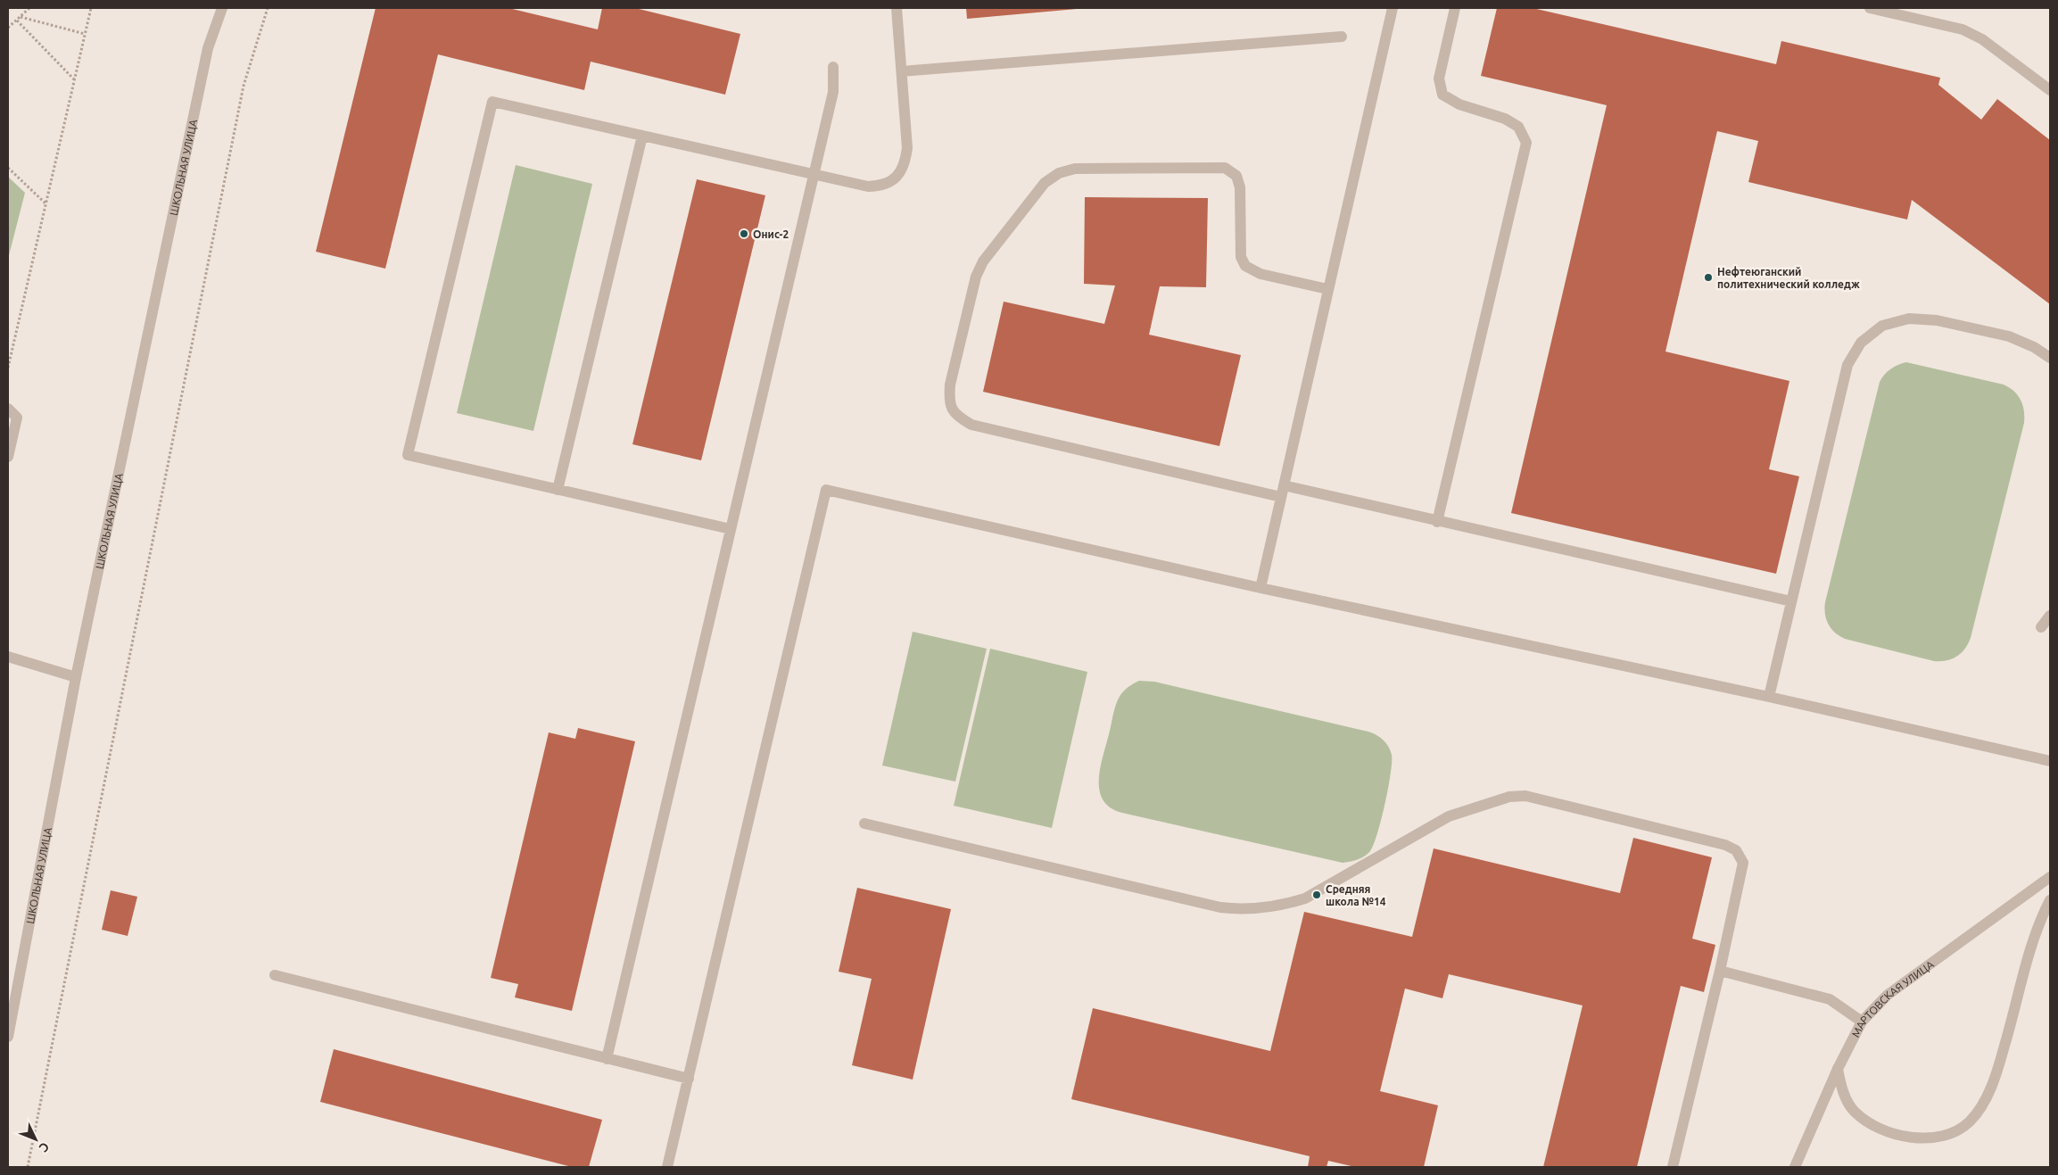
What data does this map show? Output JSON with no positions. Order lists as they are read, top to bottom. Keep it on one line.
{"streets":{"street":["ШКОЛЬНАЯ УЛИЦА","МАРТОВСКАЯ УЛИЦА"]},"places":["Онис-2","Нефтеюганский политехнический колледж","Средняя школа №14"],"north":"bottom right"}
